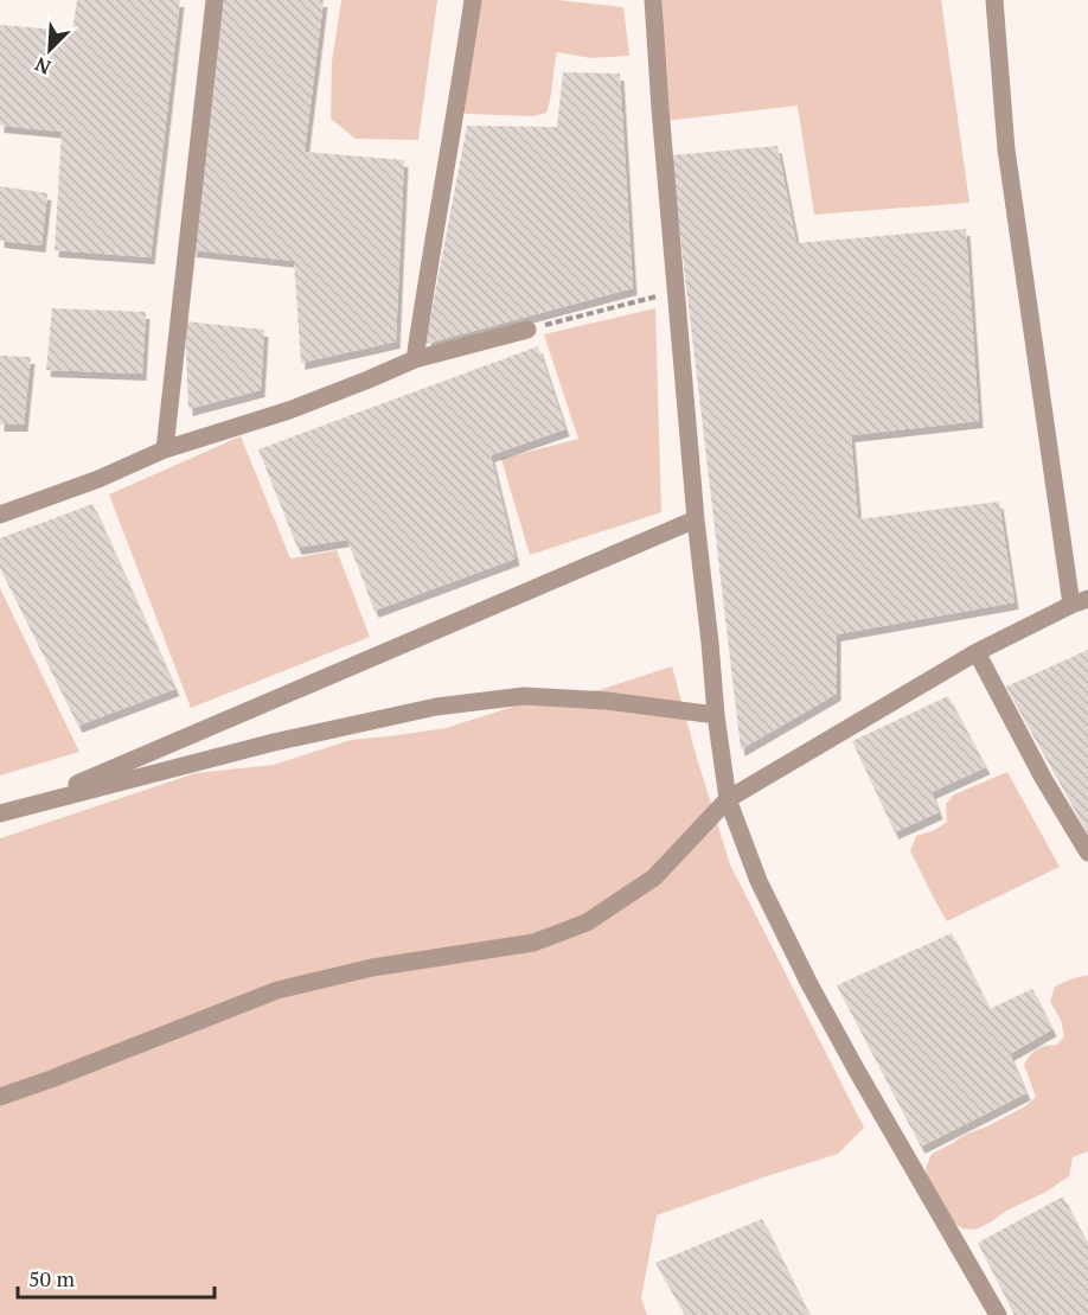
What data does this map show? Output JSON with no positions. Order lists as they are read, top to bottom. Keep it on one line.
{"scale_bar":"50 m","north":"bottom left"}
